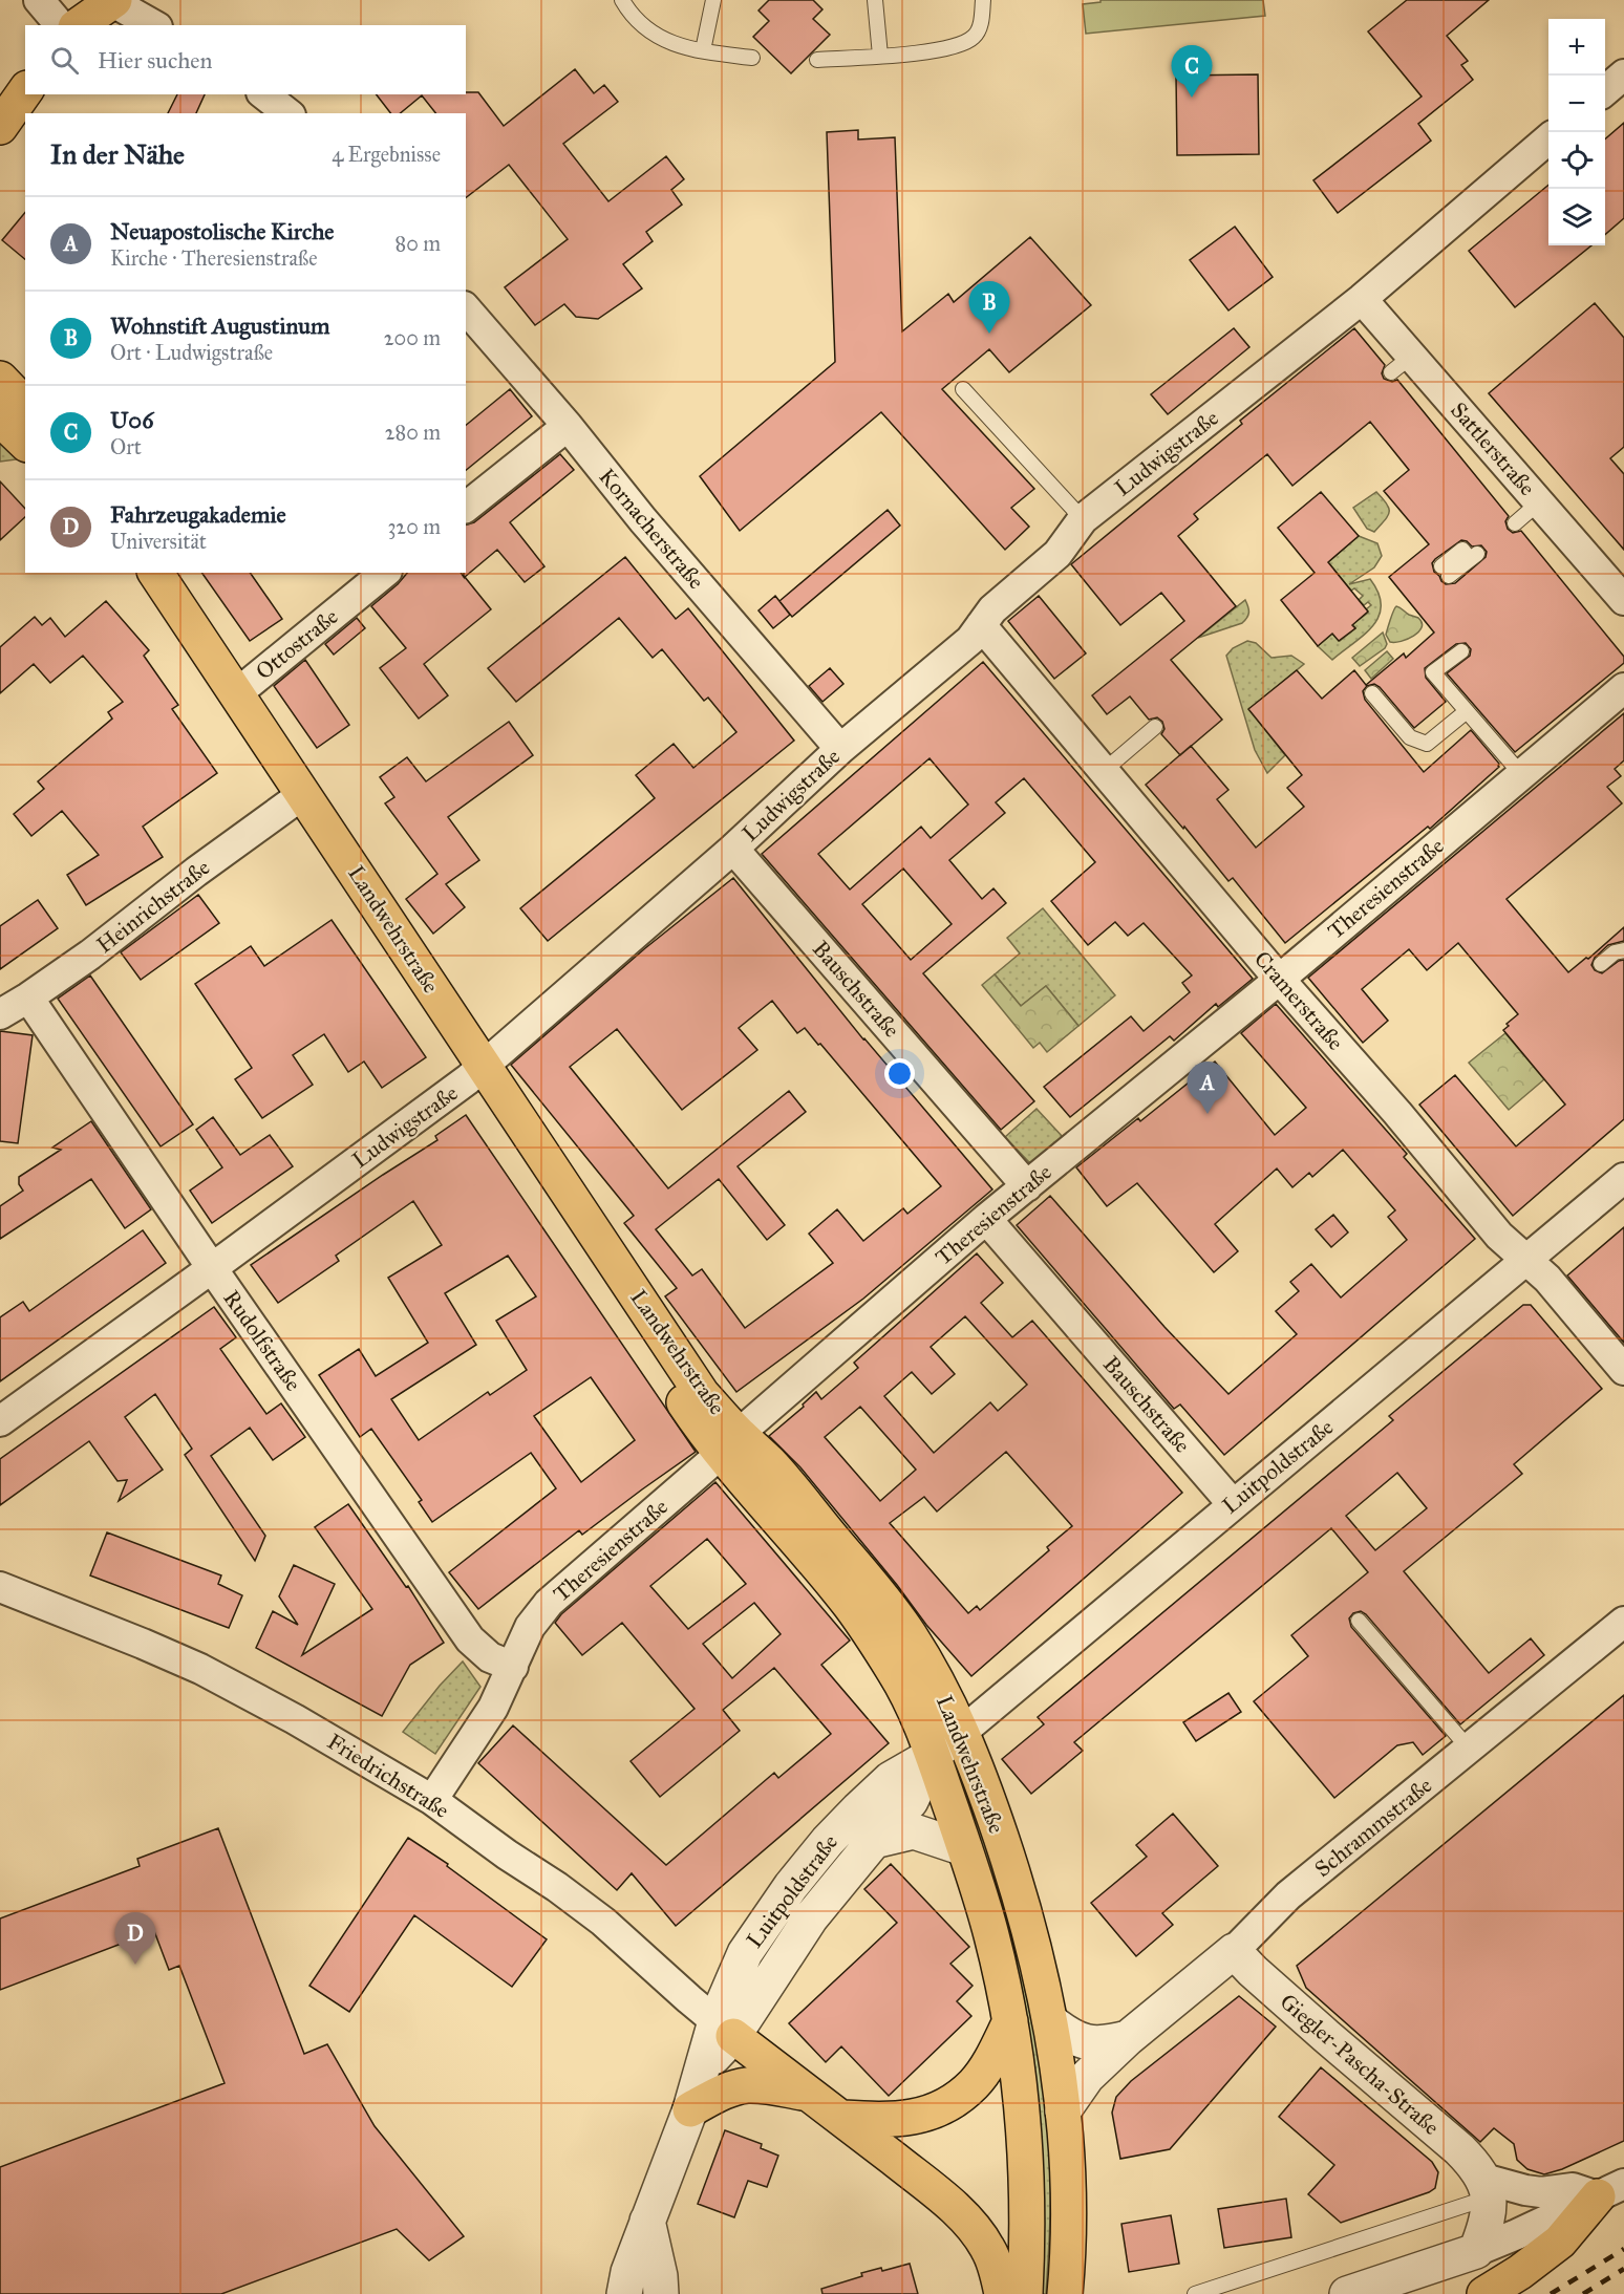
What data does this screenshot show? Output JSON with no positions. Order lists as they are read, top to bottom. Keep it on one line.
{"streets":{"main road":["Landwehrstraße"],"street":["Sattlerstraße","Ludwigstraße","Kornacherstraße","Ottostraße","Theresienstraße","Heinrichstraße","Bauschstraße","Cramerstraße","Rudolfstraße","Luitpoldstraße","Friedrichstraße","Schrammstraße","Giegler-Pascha-Straße"]},"crossings":[["Sattlerstraße","Ludwigstraße"],["Ludwigstraße","Kornacherstraße"],["Ludwigstraße","Landwehrstraße"],["Ludwigstraße","Bauschstraße"],["Ludwigstraße","Cramerstraße"],["Ludwigstraße","Rudolfstraße"],["Ottostraße","Landwehrstraße"],["Theresienstraße","Landwehrstraße"],["Theresienstraße","Bauschstraße"],["Theresienstraße","Cramerstraße"],["Theresienstraße","Rudolfstraße"],["Theresienstraße","Friedrichstraße"],["Heinrichstraße","Landwehrstraße"],["Heinrichstraße","Rudolfstraße"],["Landwehrstraße","Luitpoldstraße"],["Landwehrstraße","Schrammstraße"],["Bauschstraße","Luitpoldstraße"],["Cramerstraße","Luitpoldstraße"],["Luitpoldstraße","Friedrichstraße"],["Schrammstraße","Giegler-Pascha-Straße"]],"page":{"map_buttons":["+","−"],"search":"Hier suchen","pins":["C","B","A","D"],"heading":["In der Nähe","4 Ergebnisse"],"list":[{"mark":"A","name":"Neuapostolische Kirche","note":"Kirche · Theresienstraße","value":"80 m"},{"mark":"B","name":"Wohnstift Augustinum","note":"Ort · Ludwigstraße","value":"200 m"},{"mark":"C","name":"U06","note":"Ort","value":"280 m"},{"mark":"D","name":"Fahrzeugakademie","note":"Universität","value":"320 m"}]}}
